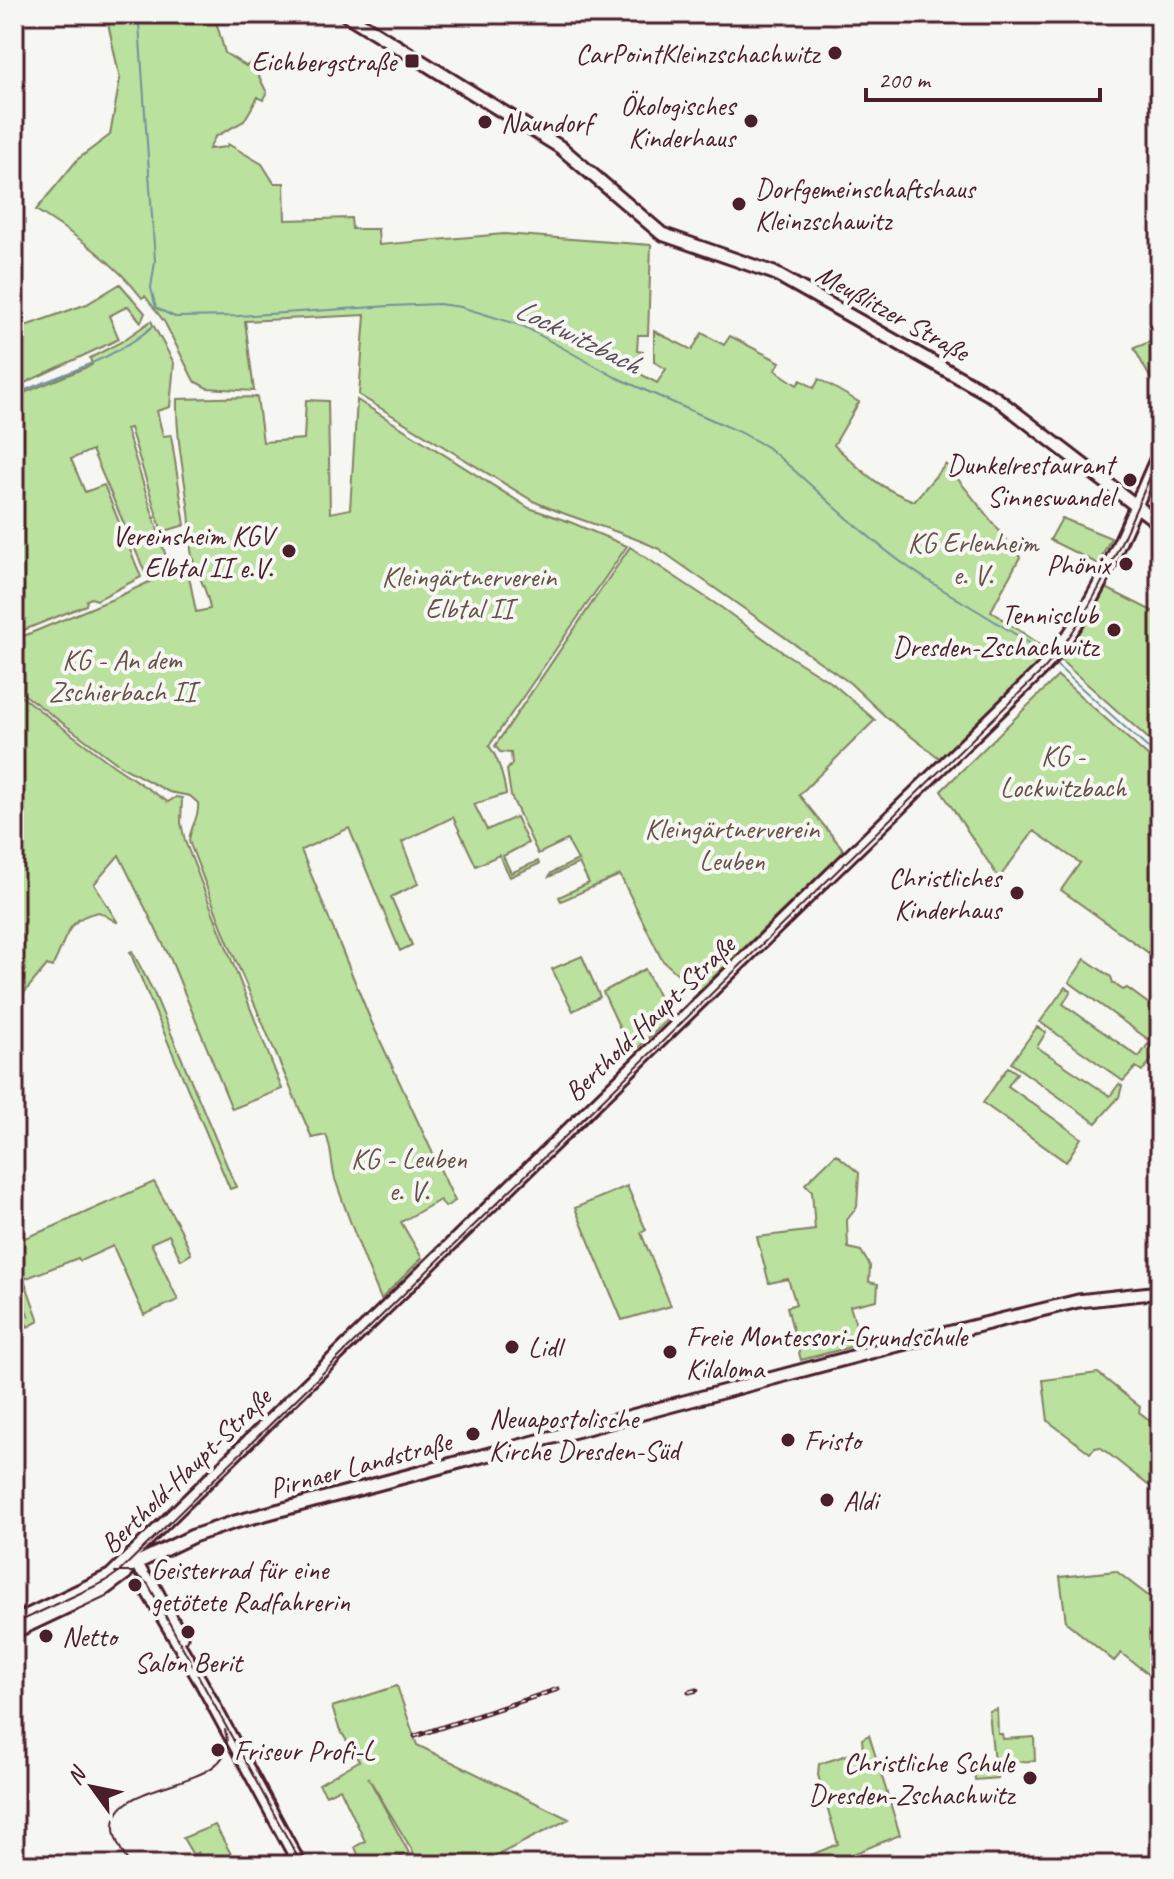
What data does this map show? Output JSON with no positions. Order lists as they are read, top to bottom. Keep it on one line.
{"streets":{"street":["Meußlitzer Straße","Berthold-Haupt-Straße","Pirnaer Landstraße"]},"crossings":[["Meußlitzer Straße","Berthold-Haupt-Straße"],["Berthold-Haupt-Straße","Pirnaer Landstraße"]],"water":["Lockwitzbach"],"parks":["KG Erlenheim e. V.","Kleingärtnerverein Elbtal II","KG - An dem Zschierbach II","KG - Lockwitzbach","Kleingärtnerverein Leuben","KG - Leuben e. V."],"places":{"other":["CarPointKleinzschachwitz","Ökologisches Kinderhaus","Naundorf","Dorfgemeinschaftshaus Kleinzschawitz","Dunkelrestaurant Sinneswandel","Vereinsheim KGV Elbtal II e.V.","Phönix","Tennisclub Dresden-Zschachwitz","Christliches Kinderhaus","Lidl","Freie Montessori-Grundschule Kilaloma","Neuapostolische Kirche Dresden-Süd","Fristo","Aldi","Geisterrad für eine getötete Radfahrerin","Salon Berit","Netto","Friseur Profi-L","Christliche Schule Dresden-Zschachwitz"],"transit":["Eichbergstraße"]},"scale_bar":"200 m","north":"top left"}
